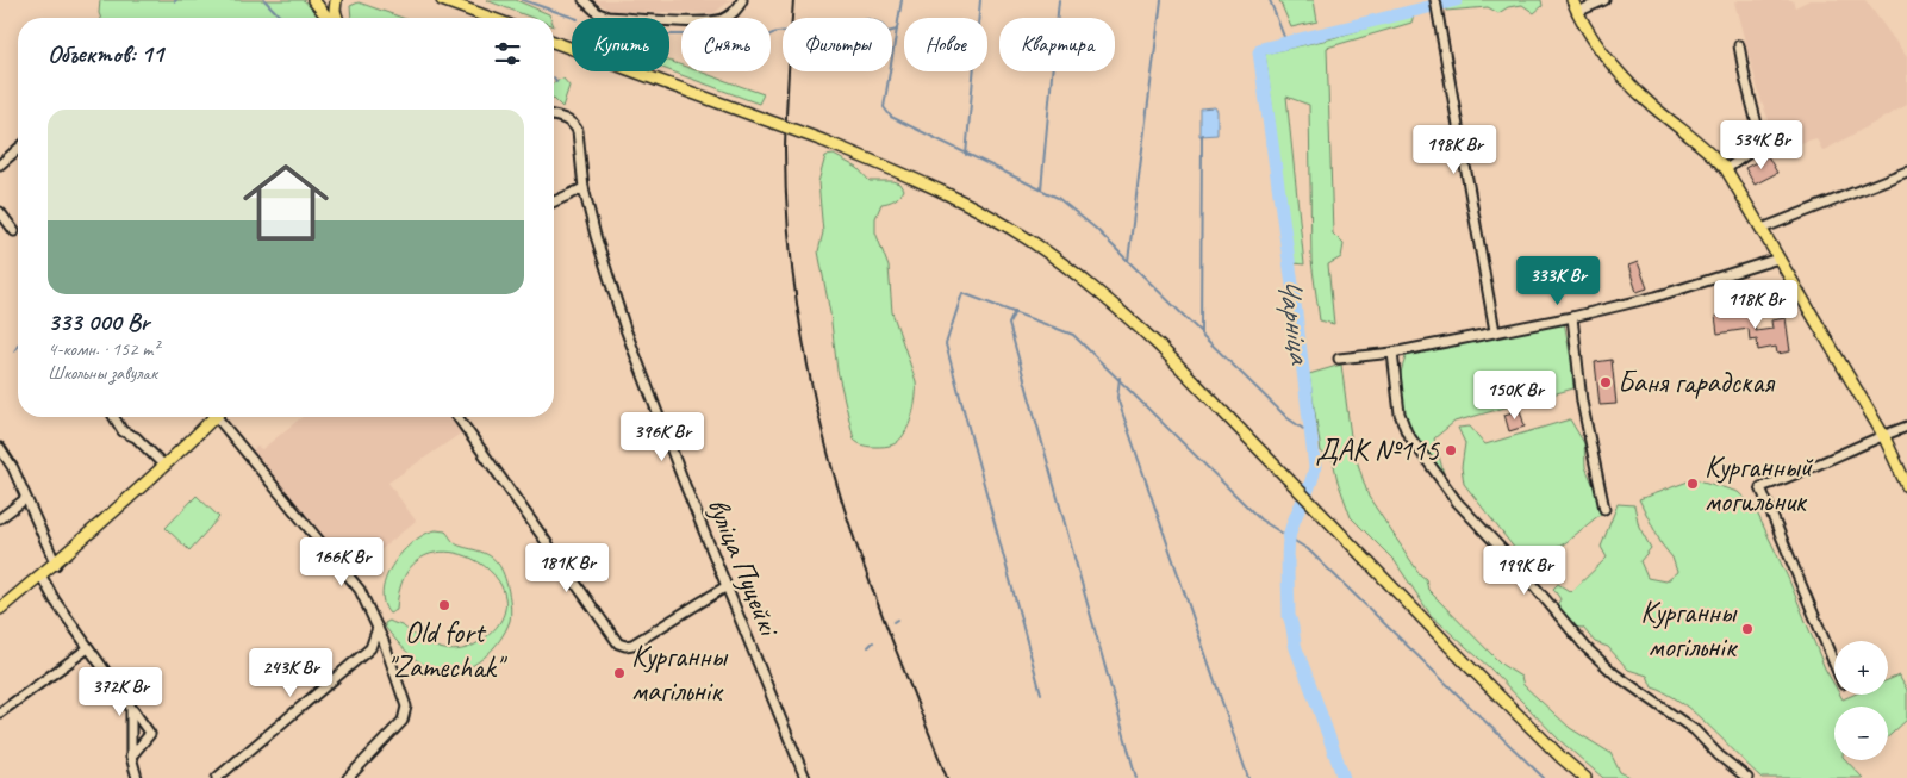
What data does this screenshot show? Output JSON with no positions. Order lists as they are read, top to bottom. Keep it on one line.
{"streets":{"street":["вуліца Пуцейкі"]},"water":["Чарніца"],"places":["Баня гарадская","ДАК №115","Курганный могильник","Old fort \"Zamechak\"","Курганны могільнік","Курганны магільнік"],"page":{"chip":["Купить","Снять","Фильтры","Новое","Квартира"],"heading":"Объектов: 11","list":[{"name":"333 000 Br","note":"4-комн. · 152 m² · Школьны завулак"}],"price":["534K Br","198K Br","333K Br","118K Br","150K Br","396K Br","166K Br","181K Br","199K Br","243K Br","372K Br"],"map_buttons":["+","−"]}}
